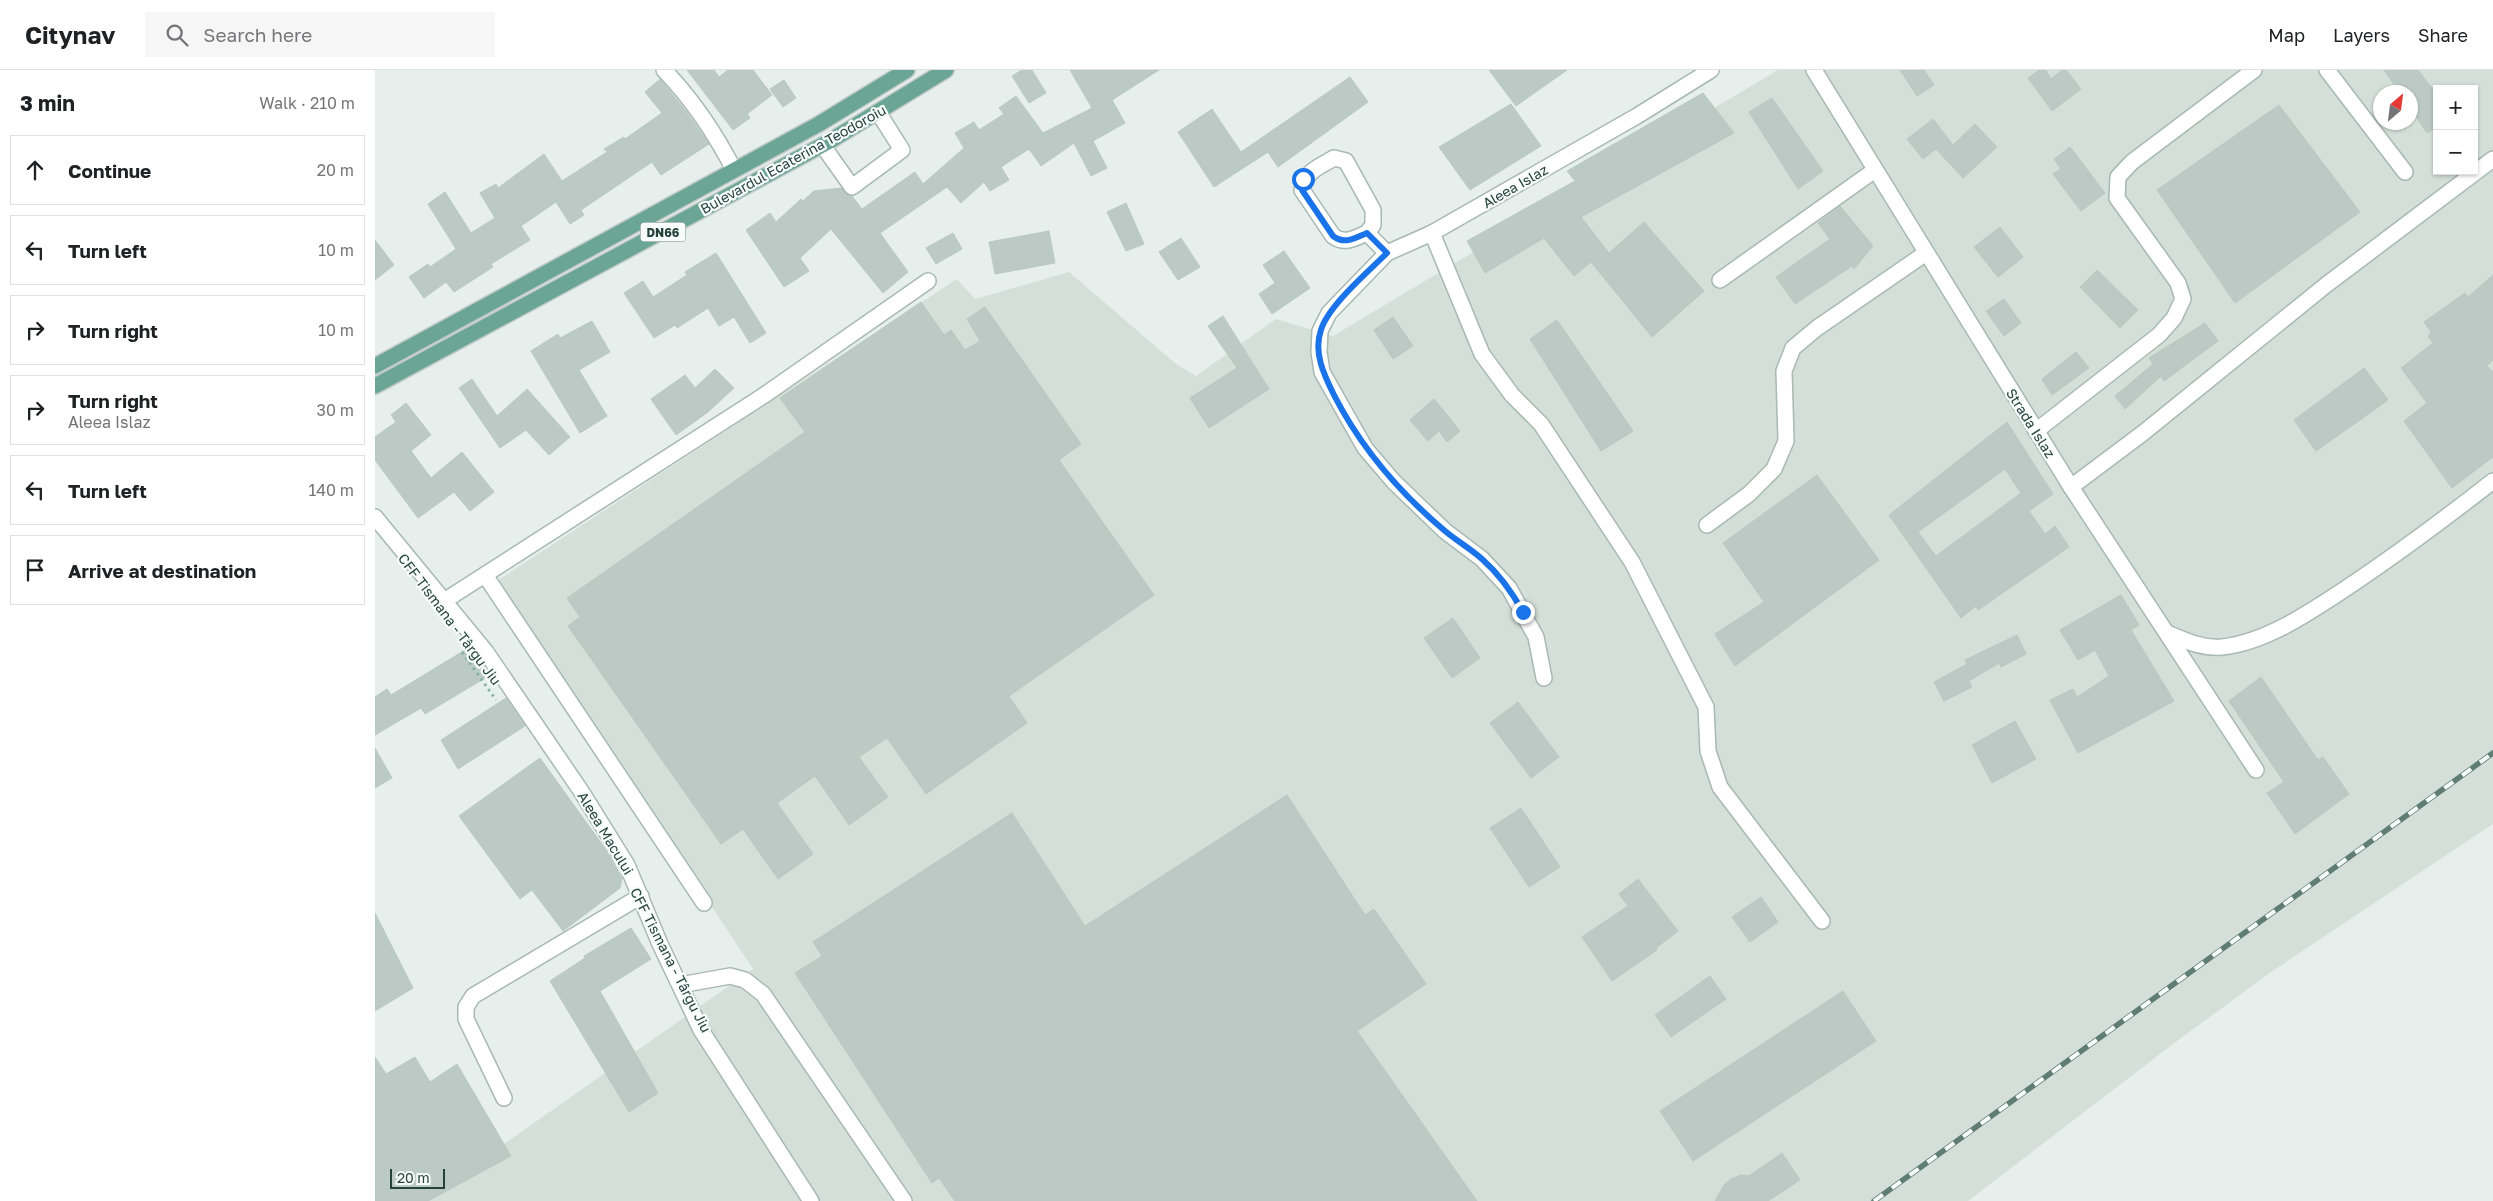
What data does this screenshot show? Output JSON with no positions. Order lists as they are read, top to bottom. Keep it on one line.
{"streets":{"main road":["Bulevardul Ecaterina Teodoroiu","DN66"],"street":["Aleea Islaz","Strada Islaz","Aleea Macului"],"path":["CFF Tismana - Târgu Jiu"]},"scale_bar":"20 m","north":"top right","page":{"header":"Citynav","search":"Search here","nav":["Map","Layers","Share"],"heading":["3 min","Walk · 210 m"],"map_buttons":["+","−"],"list":[["Continue","20 m"],["Turn left","10 m"],["Turn right","10 m"],["Turn right","Aleea Islaz","30 m"],["Turn left","140 m"],"Arrive at destination"],"scale":"20 m"}}
